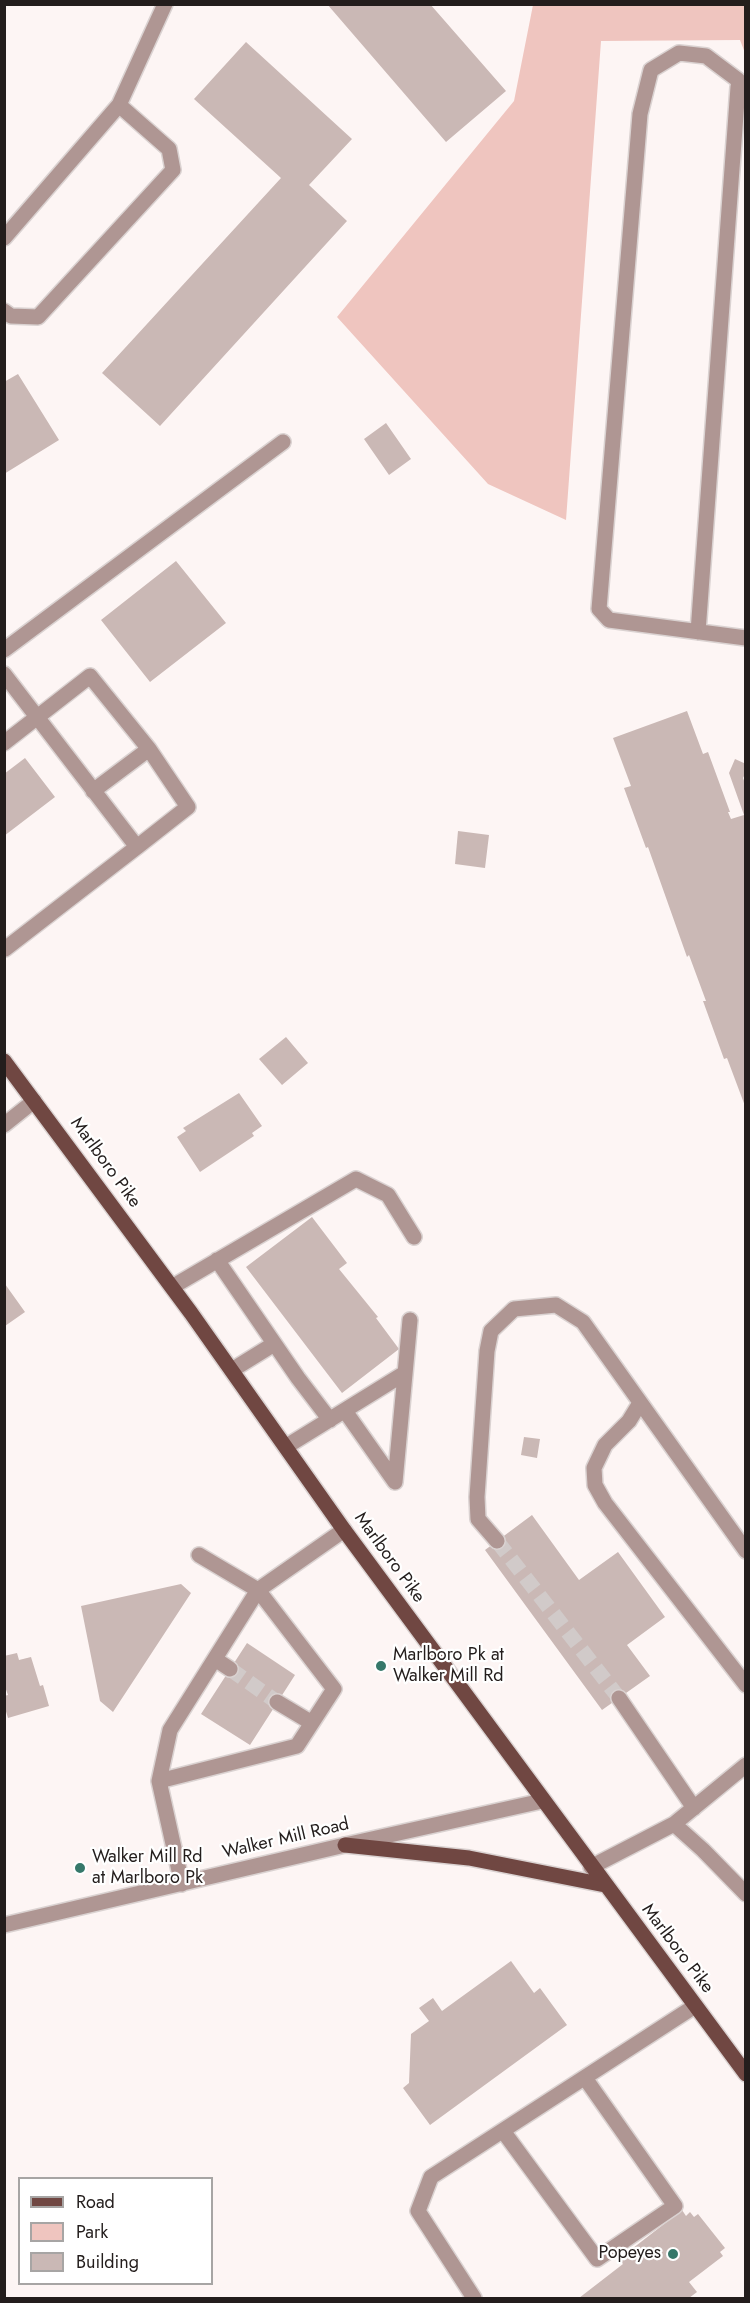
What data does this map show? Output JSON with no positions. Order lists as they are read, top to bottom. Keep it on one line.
{"streets":{"main road":["Marlboro Pike"],"street":["Walker Mill Road"]},"crossings":[["Marlboro Pike","Walker Mill Road"]],"places":["Marlboro Pk at Walker Mill Rd","Walker Mill Rd at Marlboro Pk","Popeyes"],"legend":["Road","Park","Building"]}
